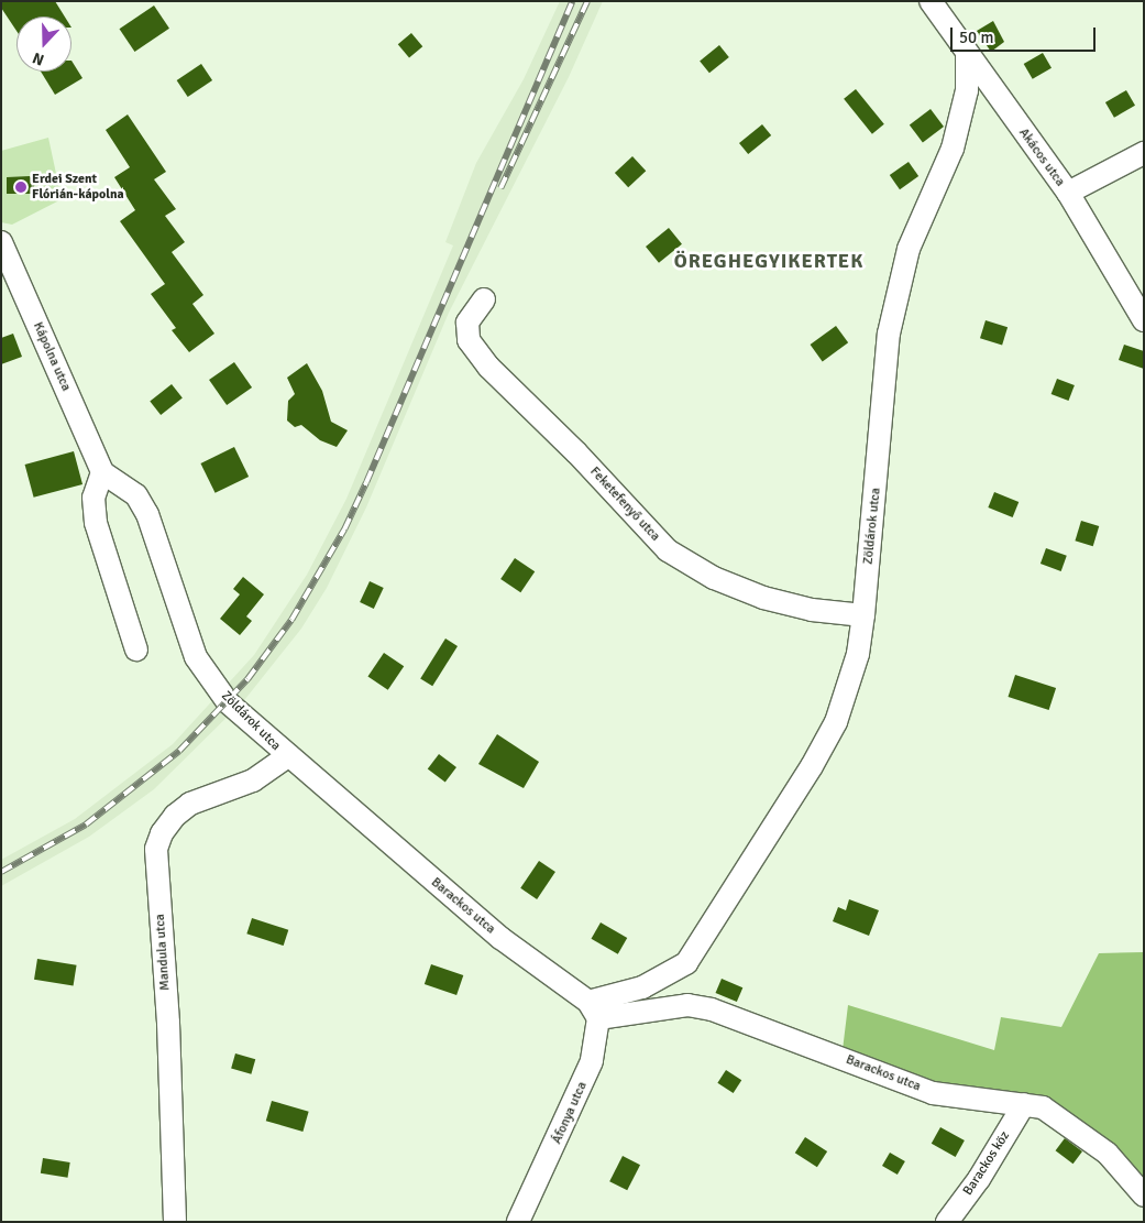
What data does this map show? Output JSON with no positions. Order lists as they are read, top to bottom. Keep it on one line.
{"streets":{"street":["Akácos utca","Kápolna utca","Feketefenyő utca","Zöldárok utca","Barackos utca","Mandula utca","Áfonya utca","Barackos köz"]},"crossings":[["Akácos utca","Zöldárok utca"],["Kápolna utca","Zöldárok utca"],["Feketefenyő utca","Zöldárok utca"],["Zöldárok utca","Barackos utca"],["Zöldárok utca","Mandula utca"],["Zöldárok utca","Áfonya utca"],["Barackos utca","Mandula utca"],["Barackos utca","Áfonya utca"],["Barackos utca","Barackos köz"]],"districts":["ÖREGHEGYIKERTEK"],"places":["Erdei Szent Flórián-kápolna"],"scale_bar":"50 m","north":"bottom"}
